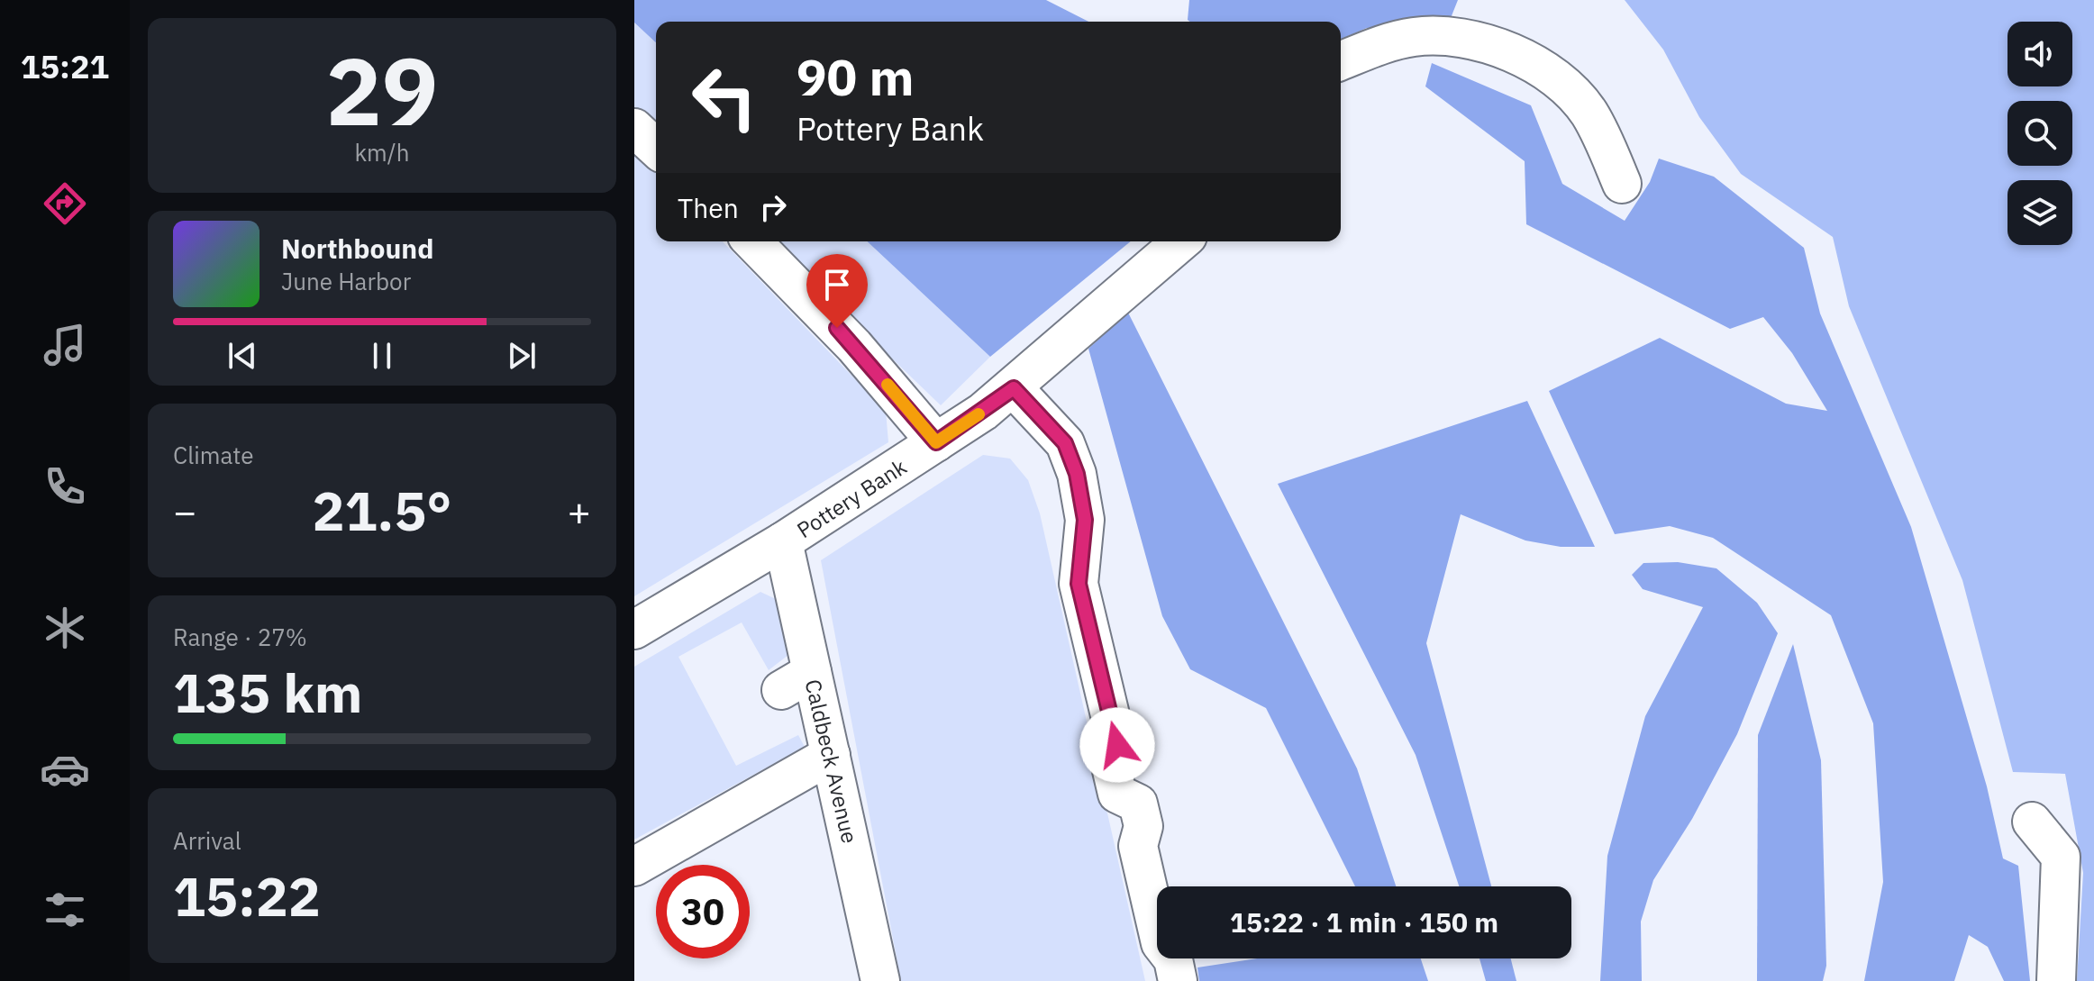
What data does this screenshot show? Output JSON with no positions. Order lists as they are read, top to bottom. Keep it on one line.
{"streets":{"street":["Pottery Bank","Caldbeck Avenue"]},"crossings":[["Pottery Bank","Caldbeck Avenue"]],"page":{"tabs":"15:21","tile":[["29","km/h"],"Climate",["Range · 27%","135 km"],["Arrival","15:22"]],"turn":["90 m","Pottery Bank"],"then":"Then","song":["Northbound","June Harbor"],"heat":["−","21.5°","+"],"limit":"30","trip":"15:22 · 1 min · 150 m"}}
